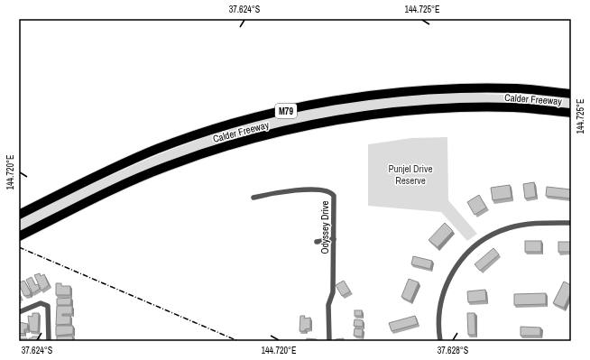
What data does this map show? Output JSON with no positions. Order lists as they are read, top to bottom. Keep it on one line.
{"streets":{"highway":["Calder Freeway","M79"],"street":["Odyssey Drive"]},"parks":["Punjel Drive Reserve"],"coordinates":["37.624°S","144.725°E","144.720°E","37.628°S"]}
